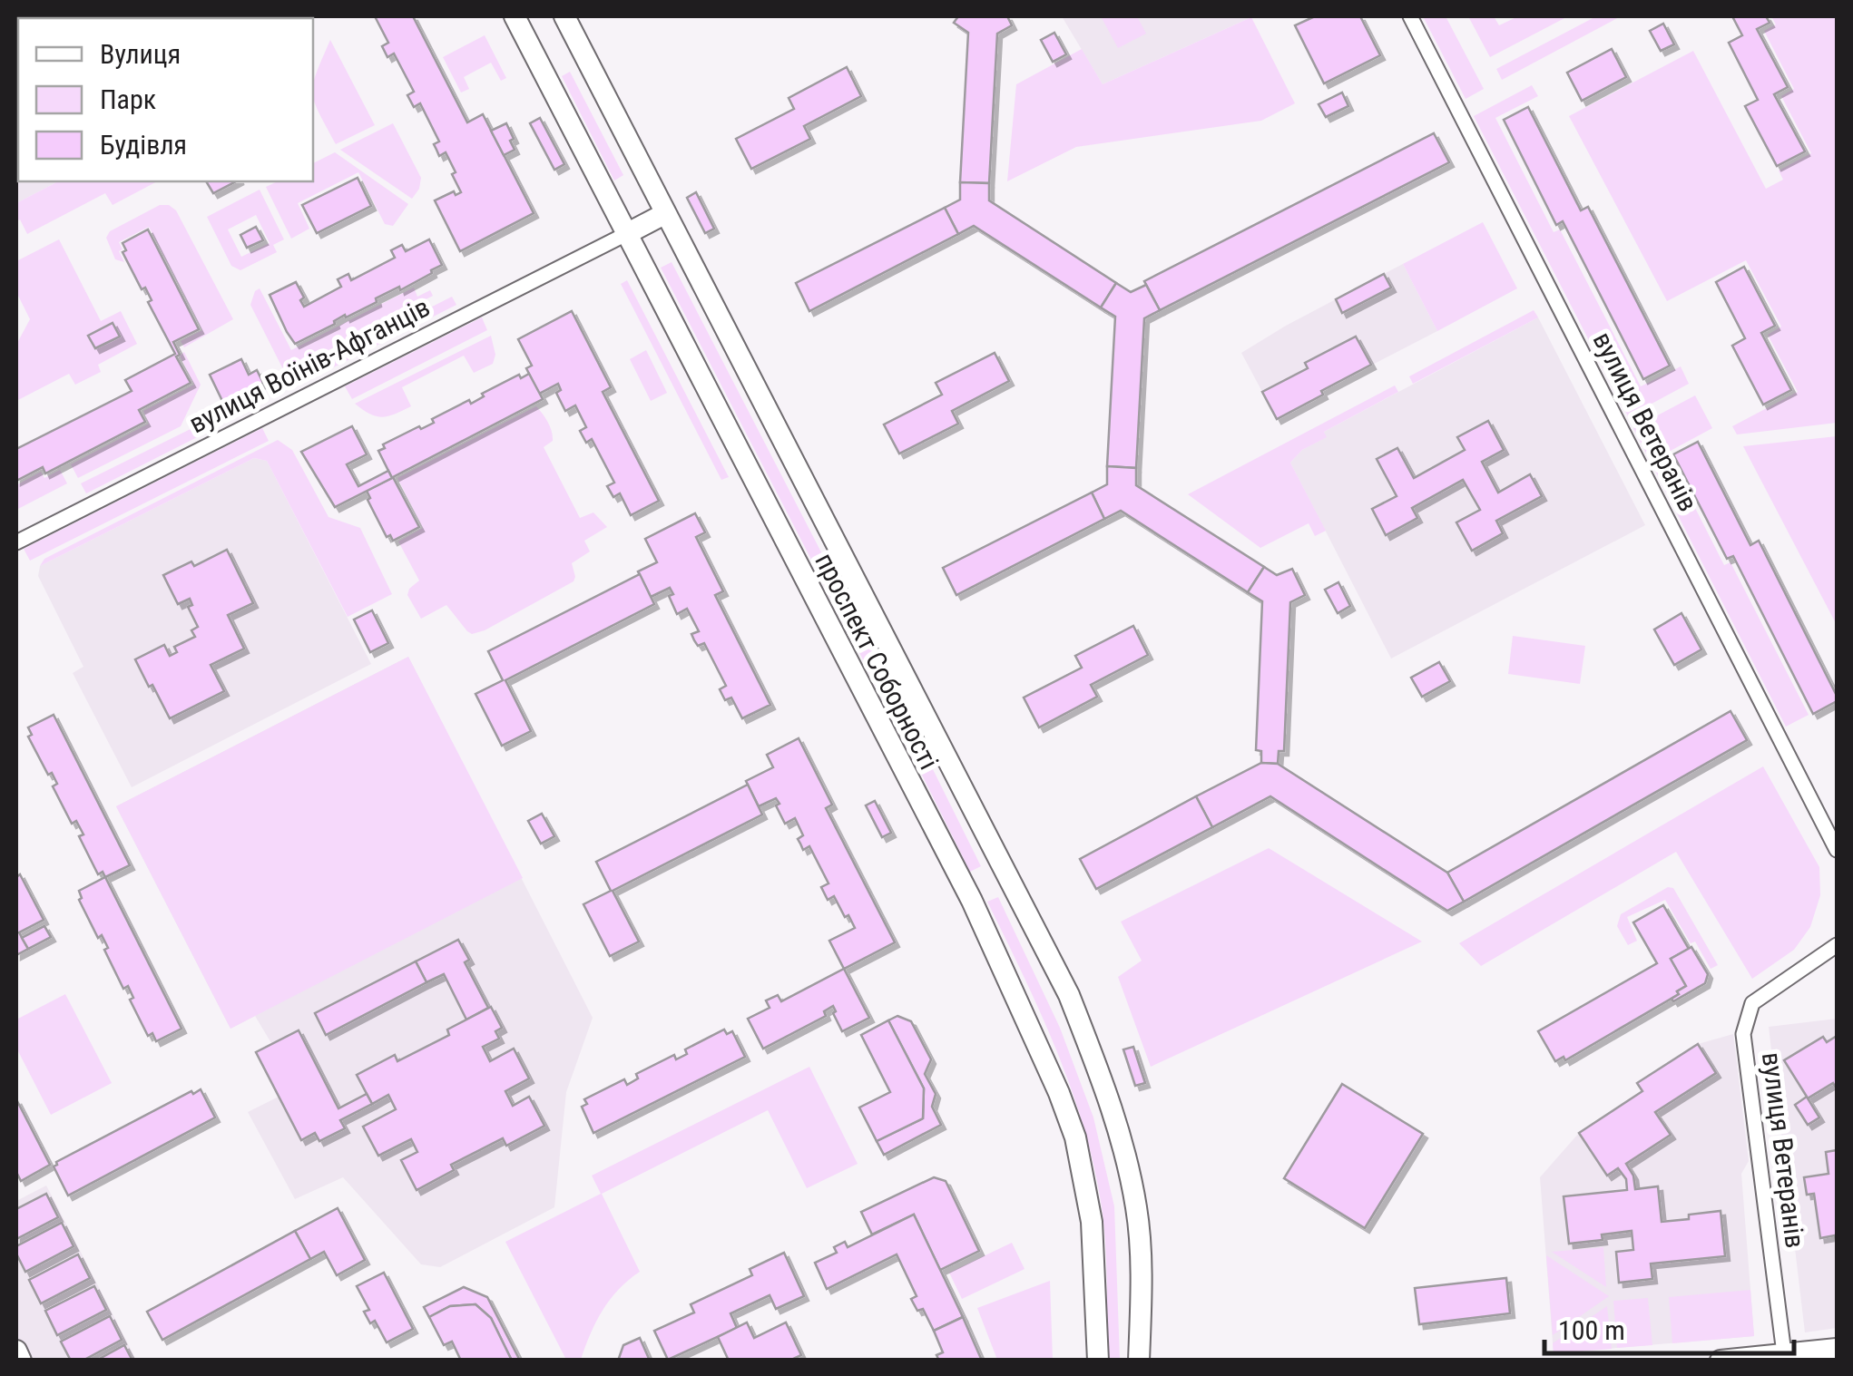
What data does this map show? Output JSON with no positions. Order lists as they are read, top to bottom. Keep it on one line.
{"streets":{"main road":["проспект Соборності"],"street":["вулиця Воїнів-Афганців","вулиця Ветеранів"]},"crossings":[["вулиця Воїнів-Афганців","проспект Соборності"]],"legend":["Вулиця","Парк","Будівля"],"scale_bar":"100 m"}
